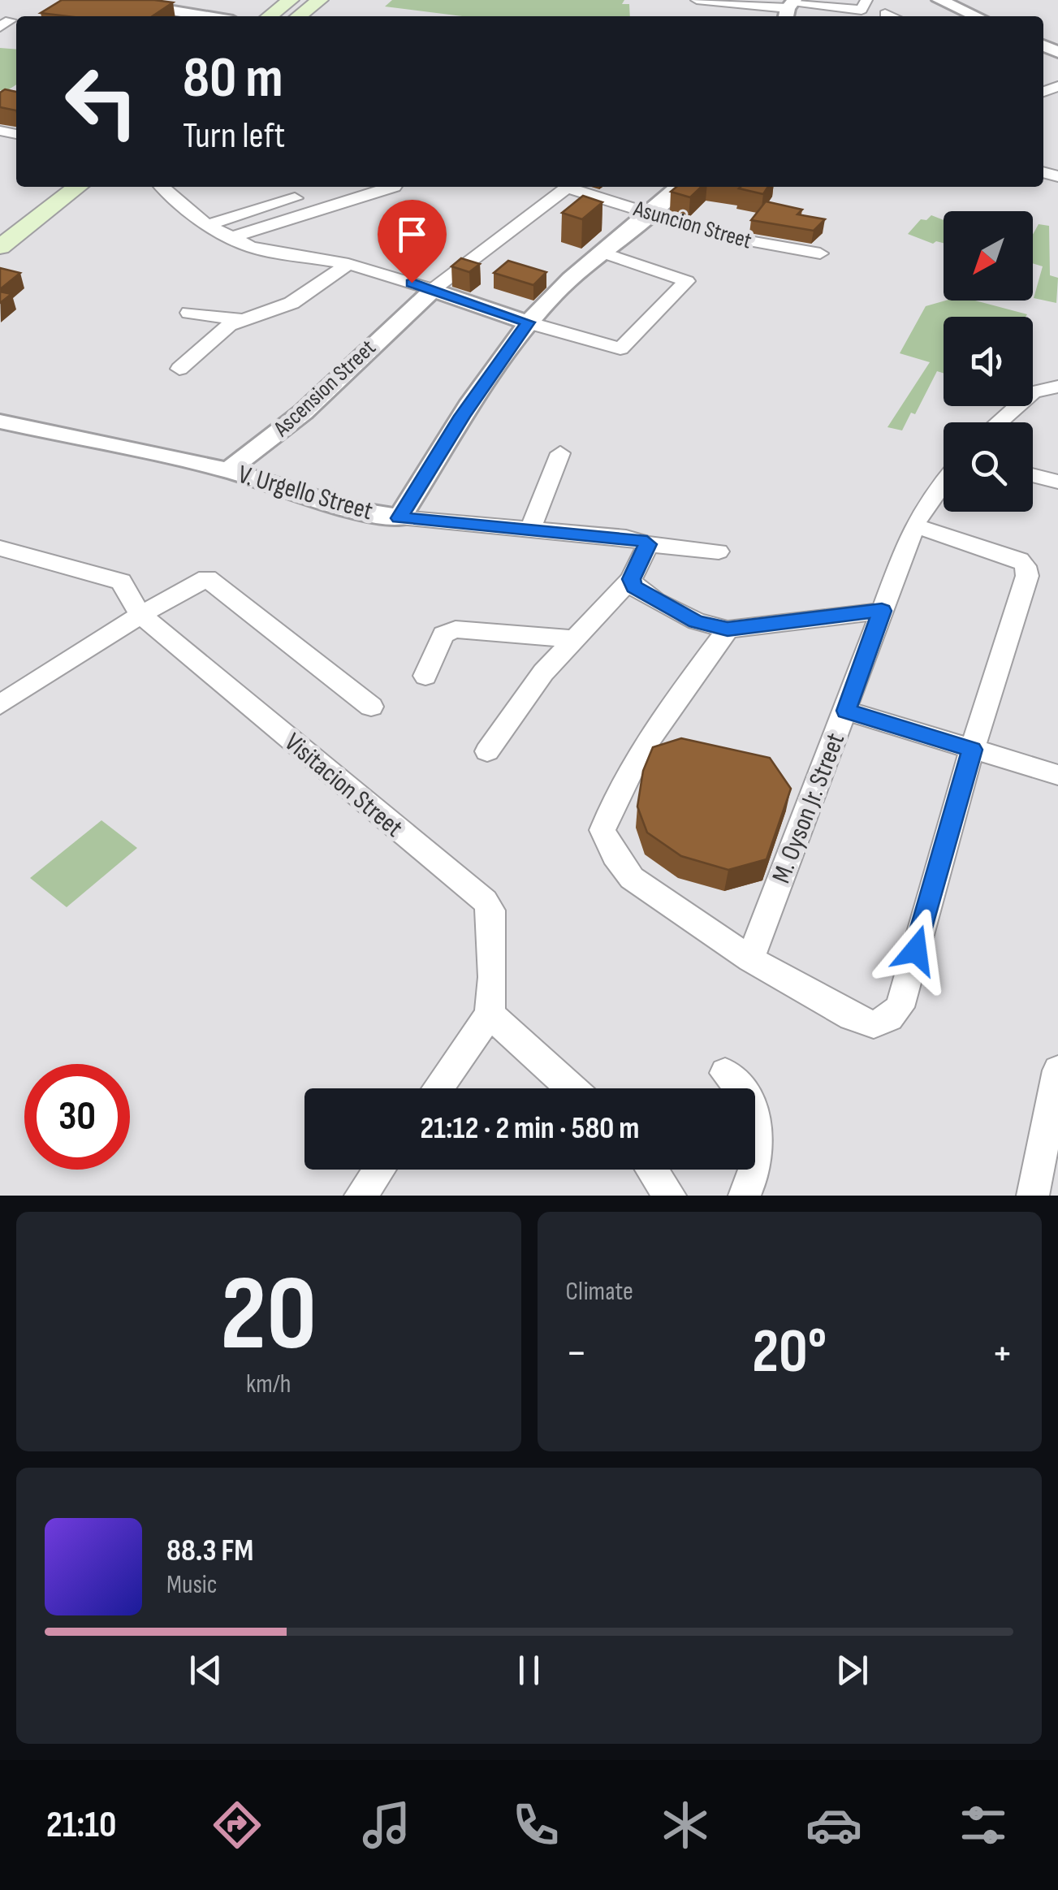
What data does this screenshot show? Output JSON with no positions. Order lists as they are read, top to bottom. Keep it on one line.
{"streets":{"street":["Asuncion Street","Ascension Street","V. Urgello Street","Visitacion Street","M. Oyson Jr. Street"]},"crossings":[["Ascension Street","V. Urgello Street"]],"north":"bottom left","page":{"turn":["80 m","Turn left"],"limit":"30","trip":"21:12 · 2 min · 580 m","tile":[["20","km/h"],"Climate"],"heat":["−","20°","+"],"song":["88.3 FM","Music"],"tabs":"21:10"}}
